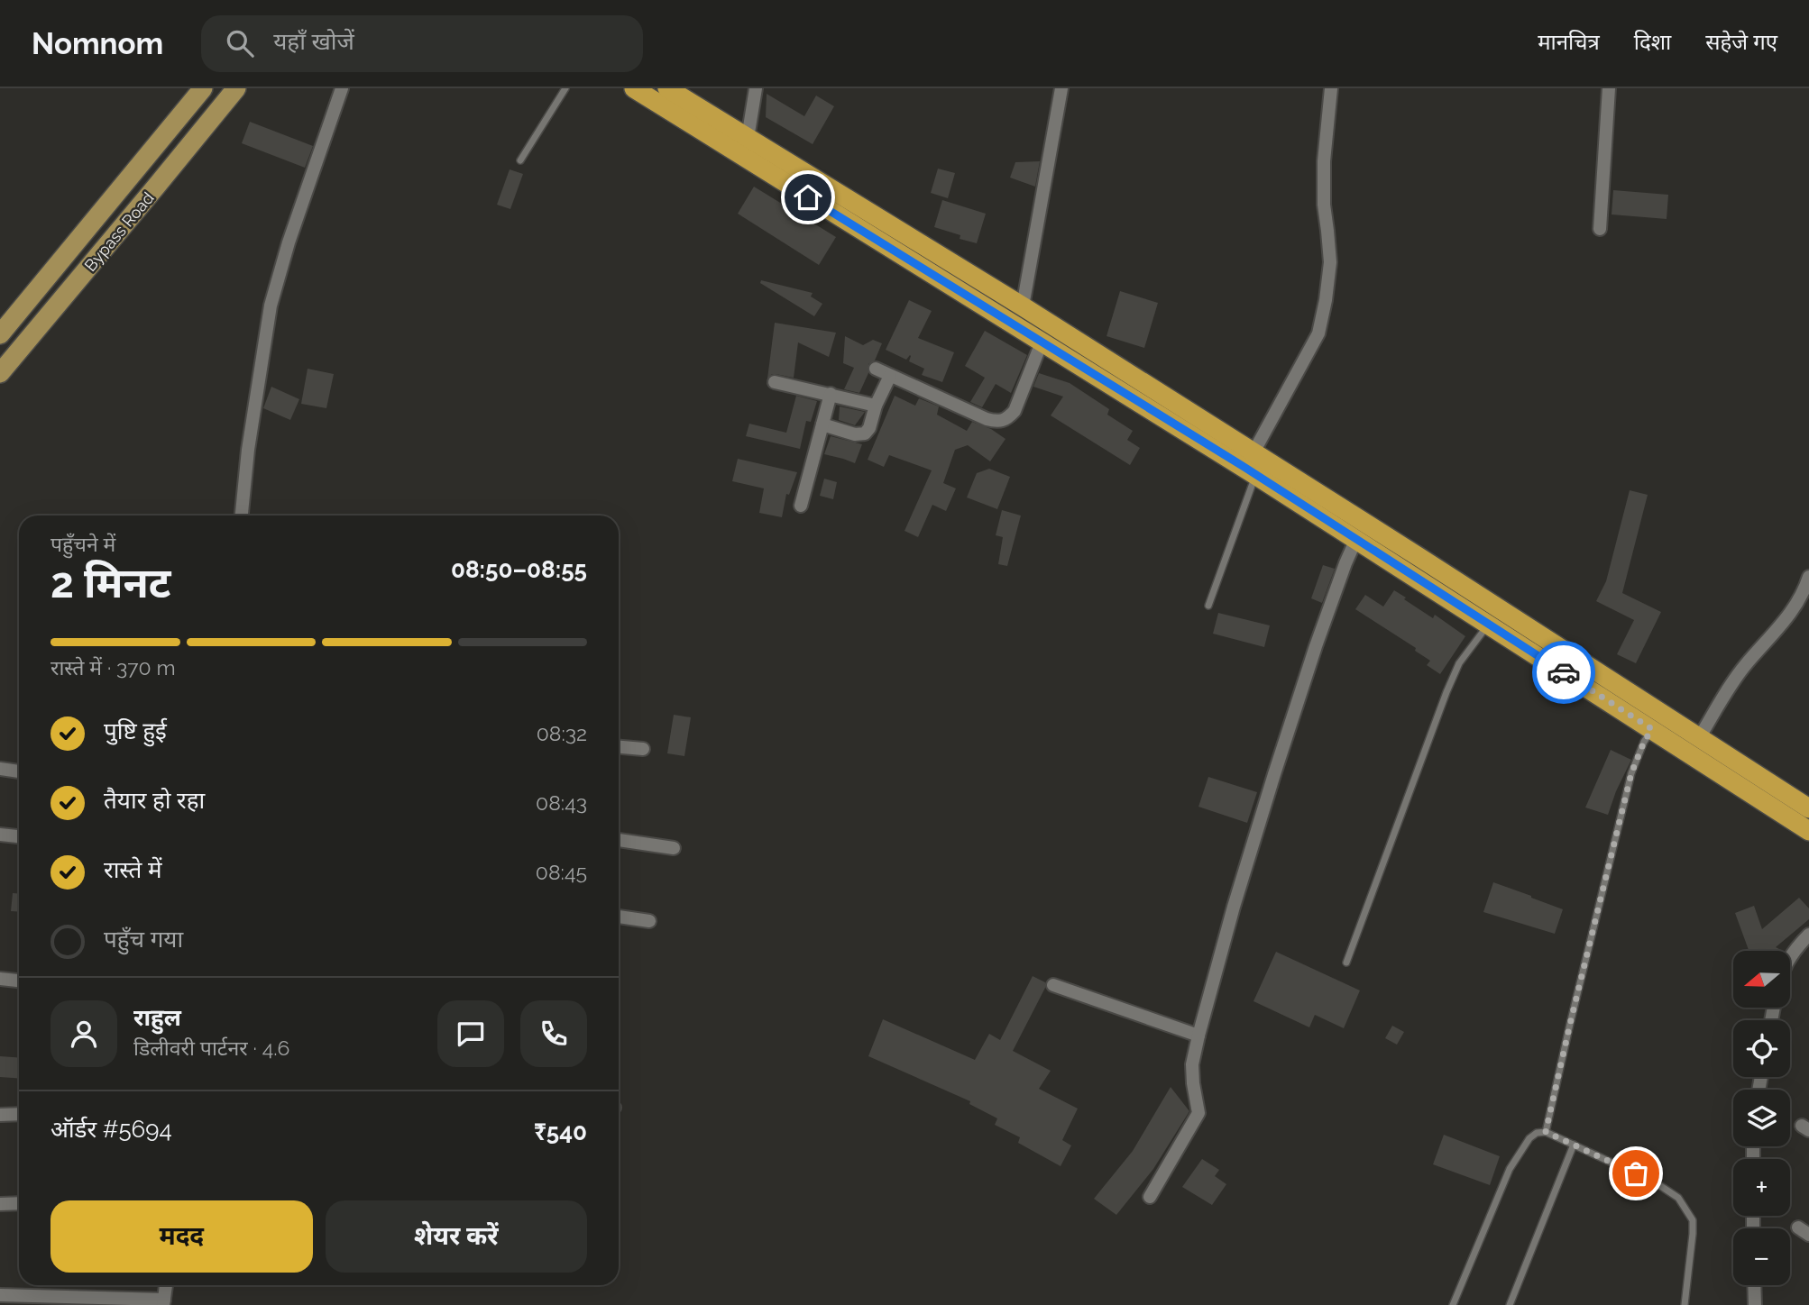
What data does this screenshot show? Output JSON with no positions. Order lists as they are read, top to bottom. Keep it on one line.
{"streets":{"main road":["Bypass Road"]},"north":"left","page":{"header":"Nomnom","search":"यहाँ खोजें","nav":["मानचित्र","दिशा","सहेजे गए"],"heading":["2 मिनट","पहुँचने में","08:50–08:55"],"panel":["राहुल","डिलीवरी पार्टनर · 4.6","ऑर्डर #5694","₹540"],"bar":"रास्ते में · 370 m","list":[["पुष्टि हुई","08:32"],["तैयार हो रहा","08:43"],["रास्ते में","08:45"],"पहुँच गया"],"map_buttons":["+","−"],"buttons":["मदद","शेयर करें"]}}
